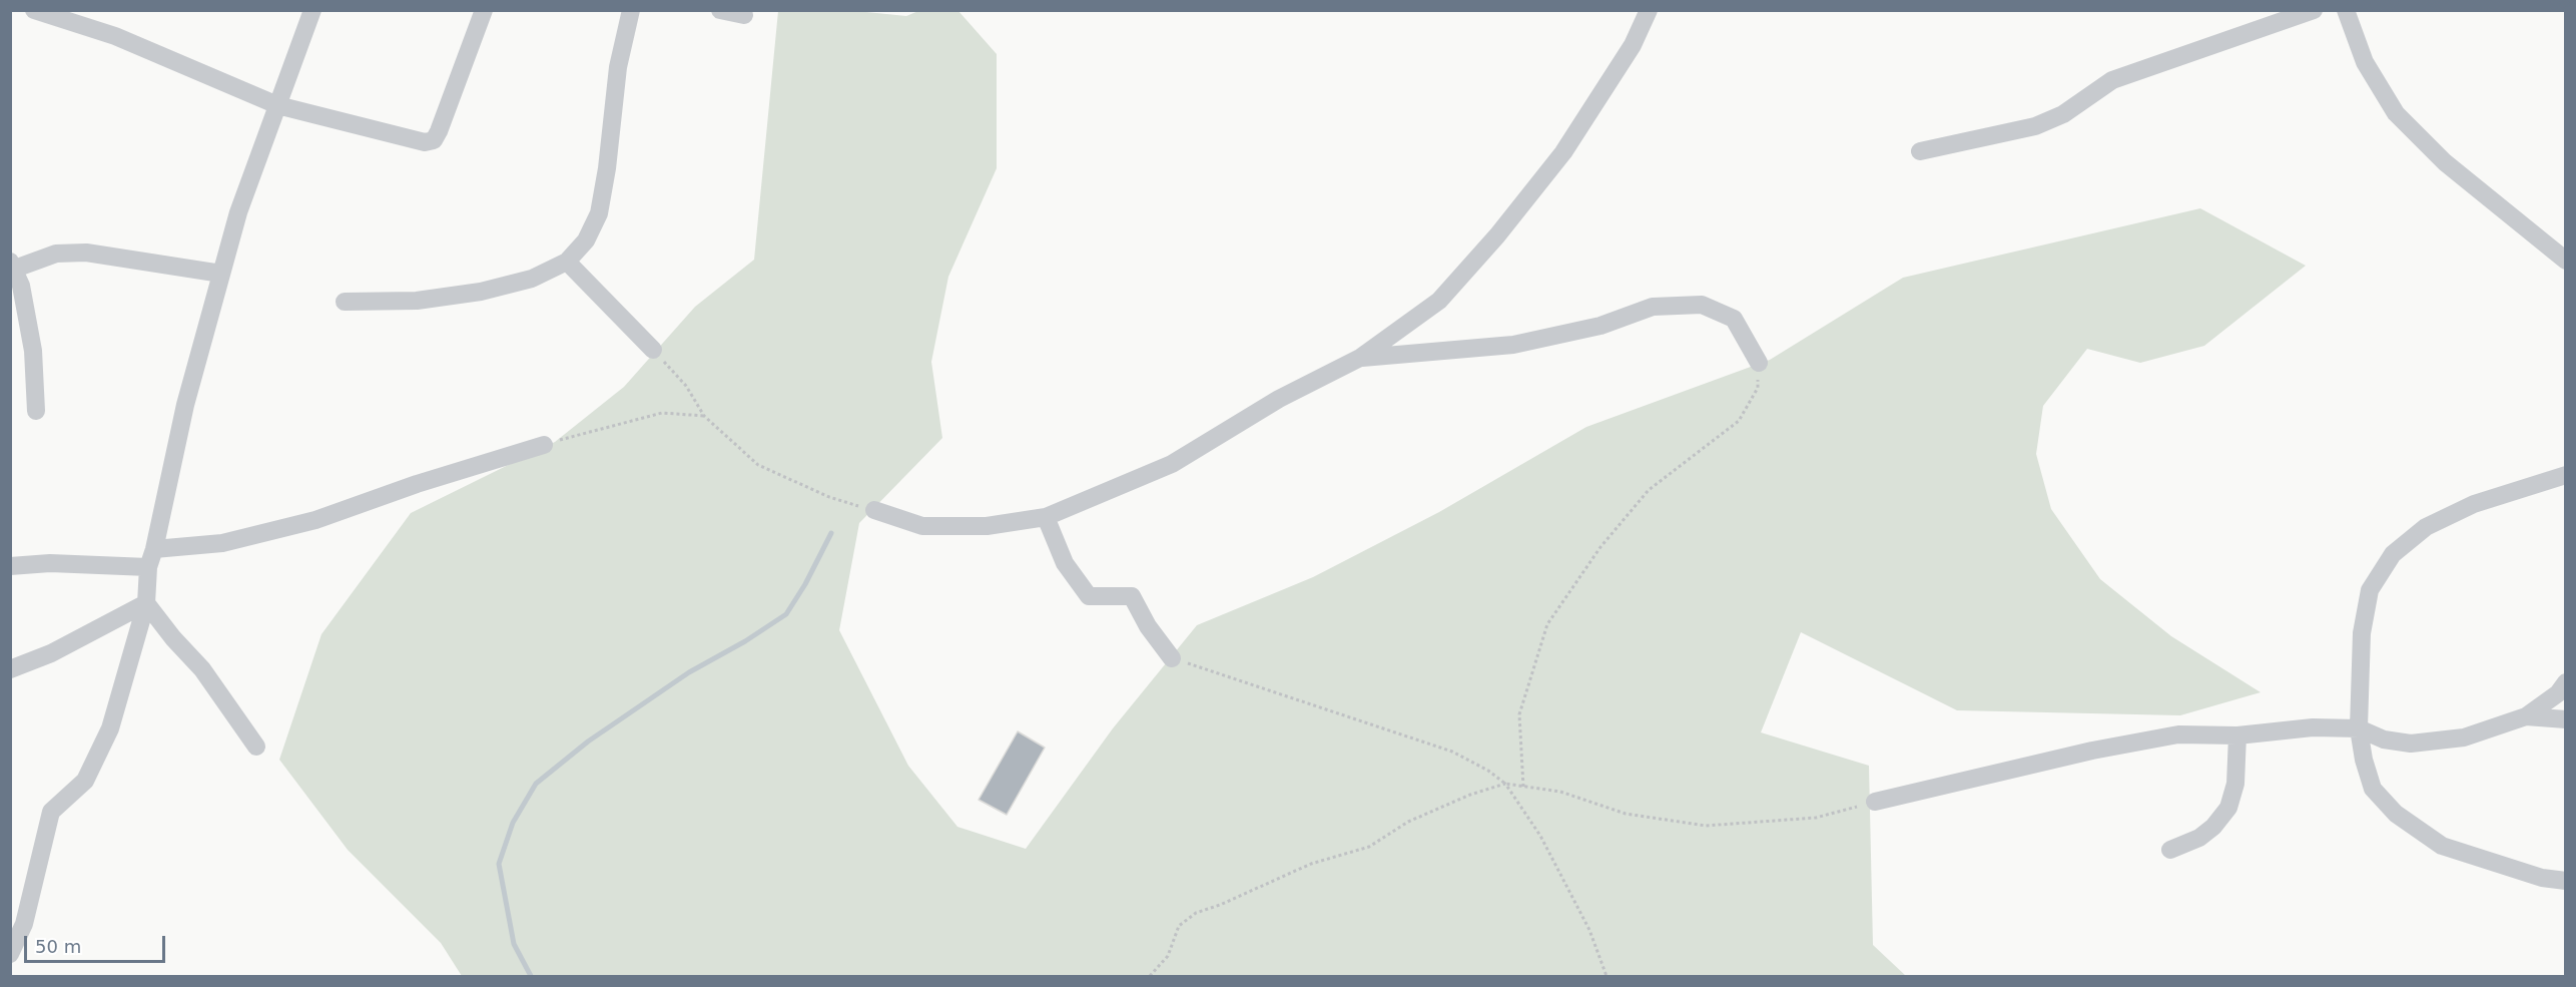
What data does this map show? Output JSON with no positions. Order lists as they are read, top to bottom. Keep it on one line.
{"scale_bar":"50 m"}
